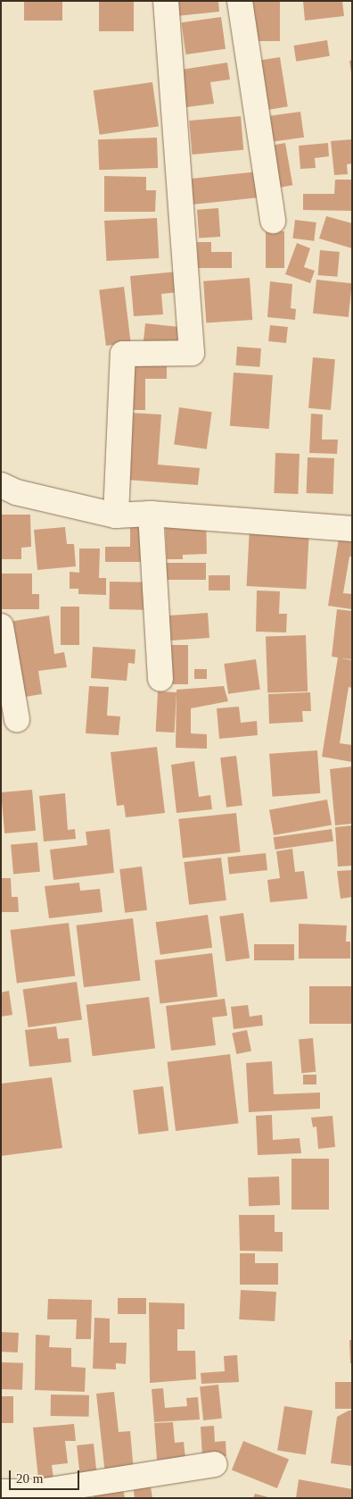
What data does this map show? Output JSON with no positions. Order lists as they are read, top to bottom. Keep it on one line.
{"scale_bar":"20 m"}
